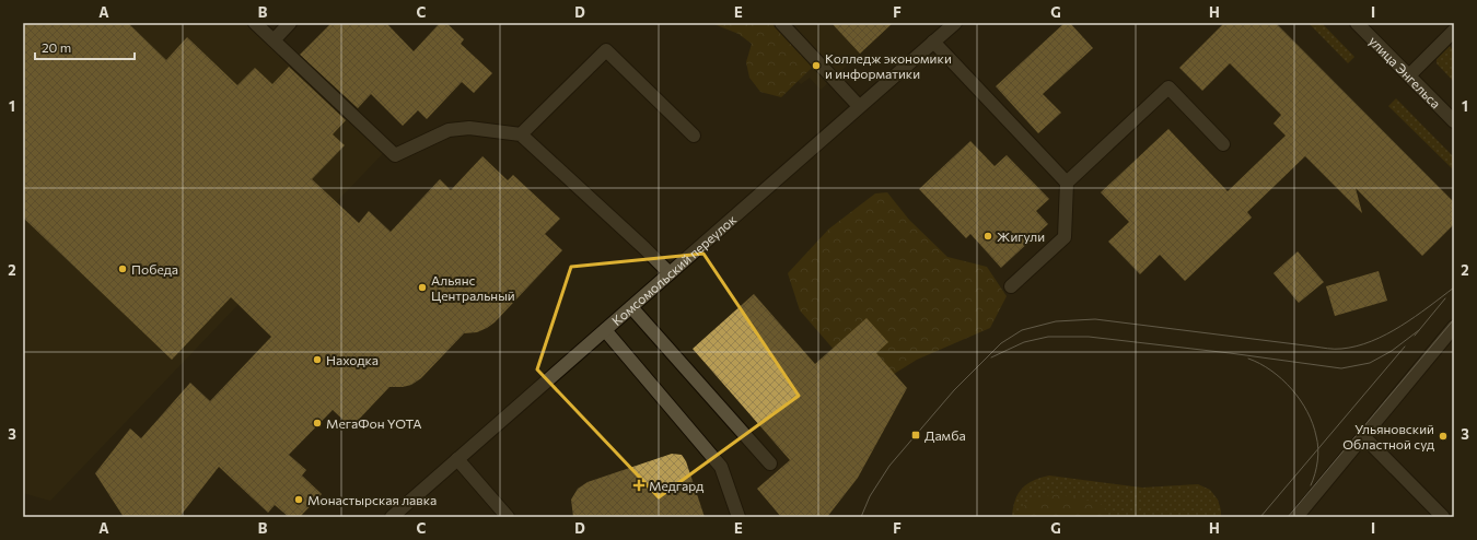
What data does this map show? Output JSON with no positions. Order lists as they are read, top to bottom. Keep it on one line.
{"streets":{"street":["улица Энгельса","Комсомольский переулок"]},"places":{"other":["Колледж экономики и информатики","Жигули","Победа","Альянс Центральный","Находка","МегаФон YOTA","Ульяновский Областной суд","Монастырская лавка"],"transit":["Дамба"],"health":["Медгард"]},"scale_bar":"20 m","grid":{"columns":["A","B","C","D","E","F","G","H","I"],"rows":["1","2","3"]}}
